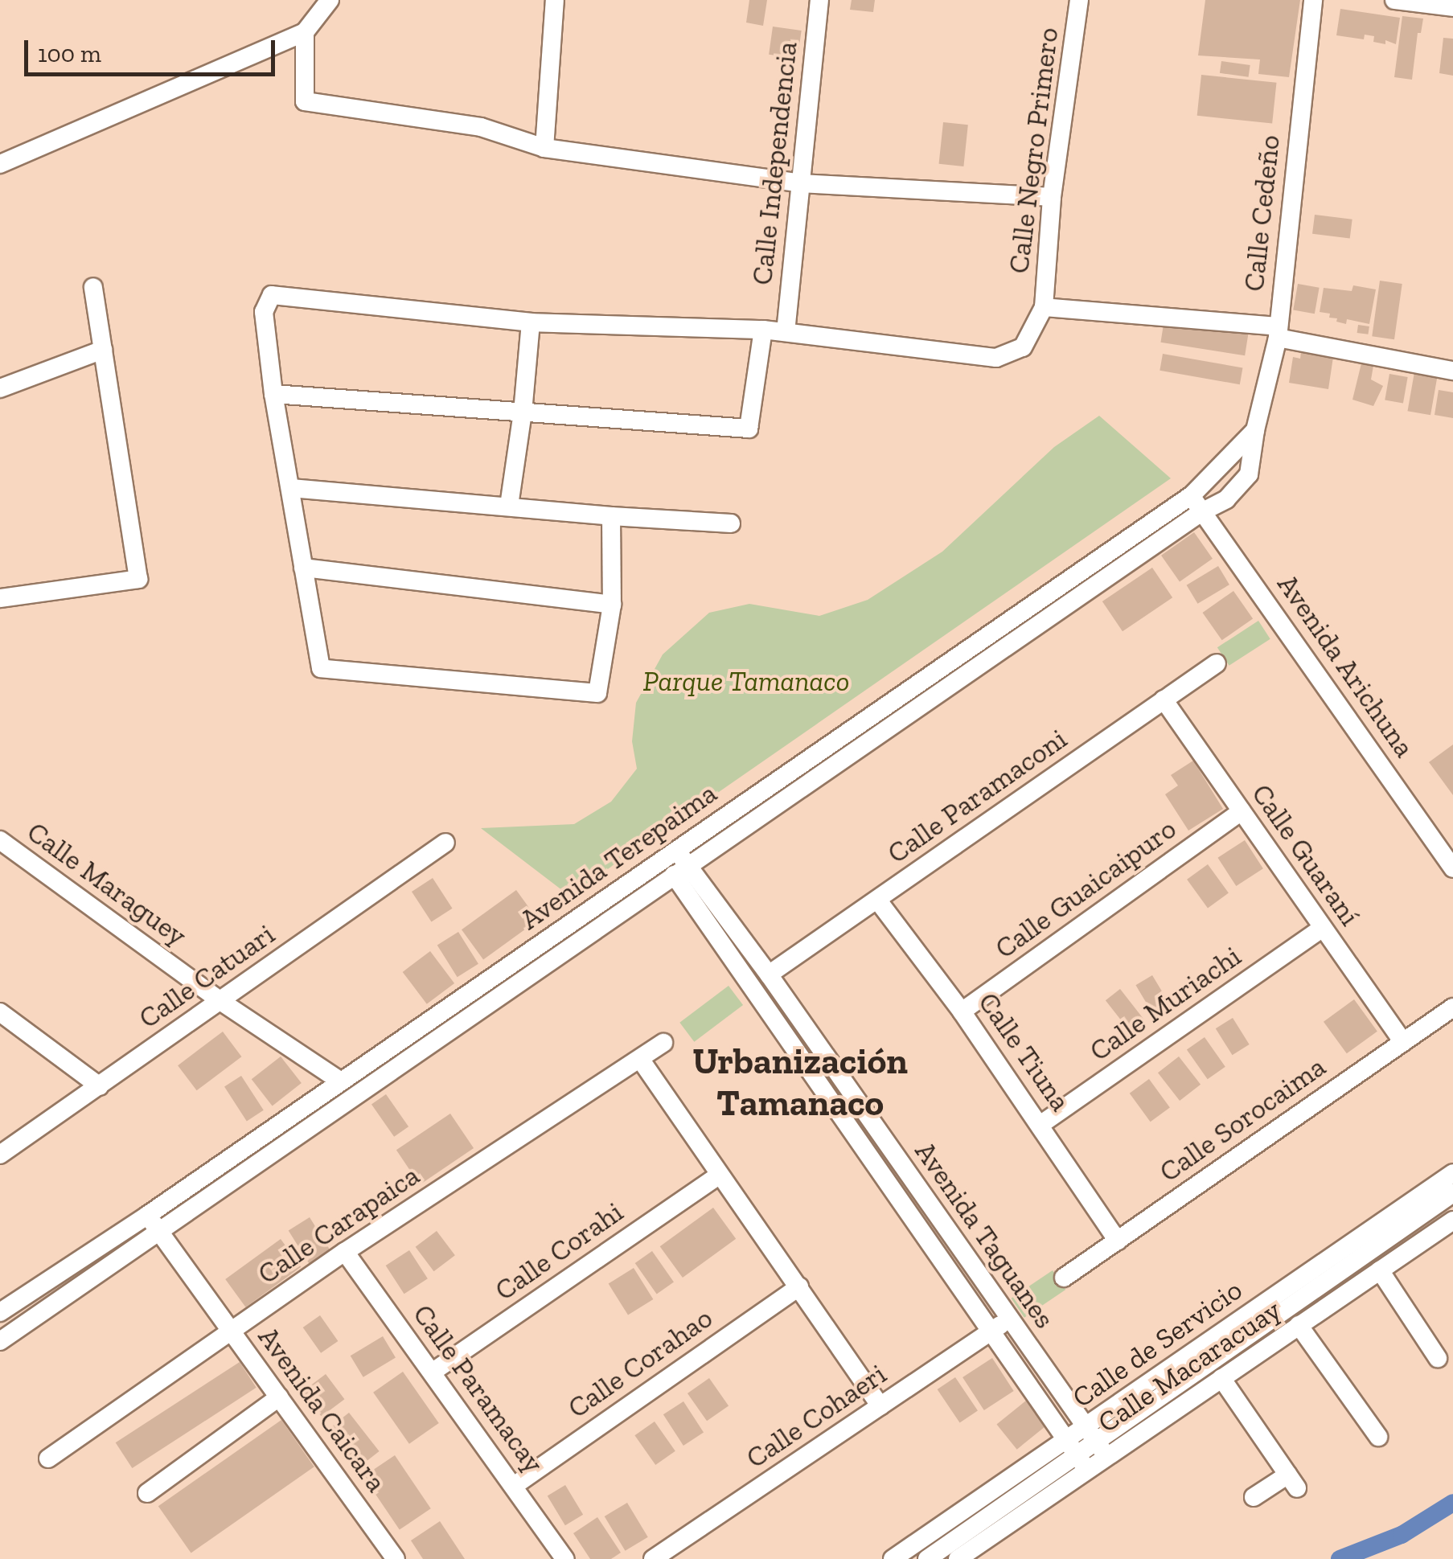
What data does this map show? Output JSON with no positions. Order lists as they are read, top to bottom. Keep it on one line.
{"streets":{"street":["Calle Negro Primero","Calle Independencia","Calle Cedeño","Avenida Arichuna","Calle Paramaconi","Calle Guaraní","Avenida Terepaima","Calle Maraguey","Calle Guaicaipuro","Calle Catuari","Calle Muriachi","Calle Tiuna","Calle Sorocaima","Calle Carapaica","Avenida Taguanes","Calle Corahi","Calle de Servicio","Calle Corahao","Calle Macaracuay","Calle Paramacay","Avenida Caicara","Calle Cohaeri"]},"crossings":[["Calle Cedeño","Avenida Terepaima"],["Avenida Arichuna","Avenida Terepaima"],["Calle Paramaconi","Calle Guaraní"],["Calle Paramaconi","Calle Tiuna"],["Calle Paramaconi","Avenida Taguanes"],["Calle Guaraní","Calle Guaicaipuro"],["Calle Guaraní","Calle Muriachi"],["Calle Guaraní","Calle Sorocaima"],["Avenida Terepaima","Calle Maraguey"],["Avenida Terepaima","Avenida Taguanes"],["Avenida Terepaima","Avenida Caicara"],["Calle Maraguey","Calle Catuari"],["Calle Guaicaipuro","Calle Tiuna"],["Calle Muriachi","Calle Tiuna"],["Calle Tiuna","Calle Sorocaima"],["Calle Carapaica","Calle Paramacay"],["Calle Carapaica","Avenida Caicara"],["Avenida Taguanes","Calle de Servicio"],["Avenida Taguanes","Calle Macaracuay"],["Avenida Taguanes","Calle Cohaeri"],["Calle Corahi","Calle Paramacay"],["Calle de Servicio","Calle Macaracuay"],["Calle Corahao","Calle Paramacay"]],"districts":["Urbanización Tamanaco"],"parks":["Parque Tamanaco"],"scale_bar":"100 m"}
